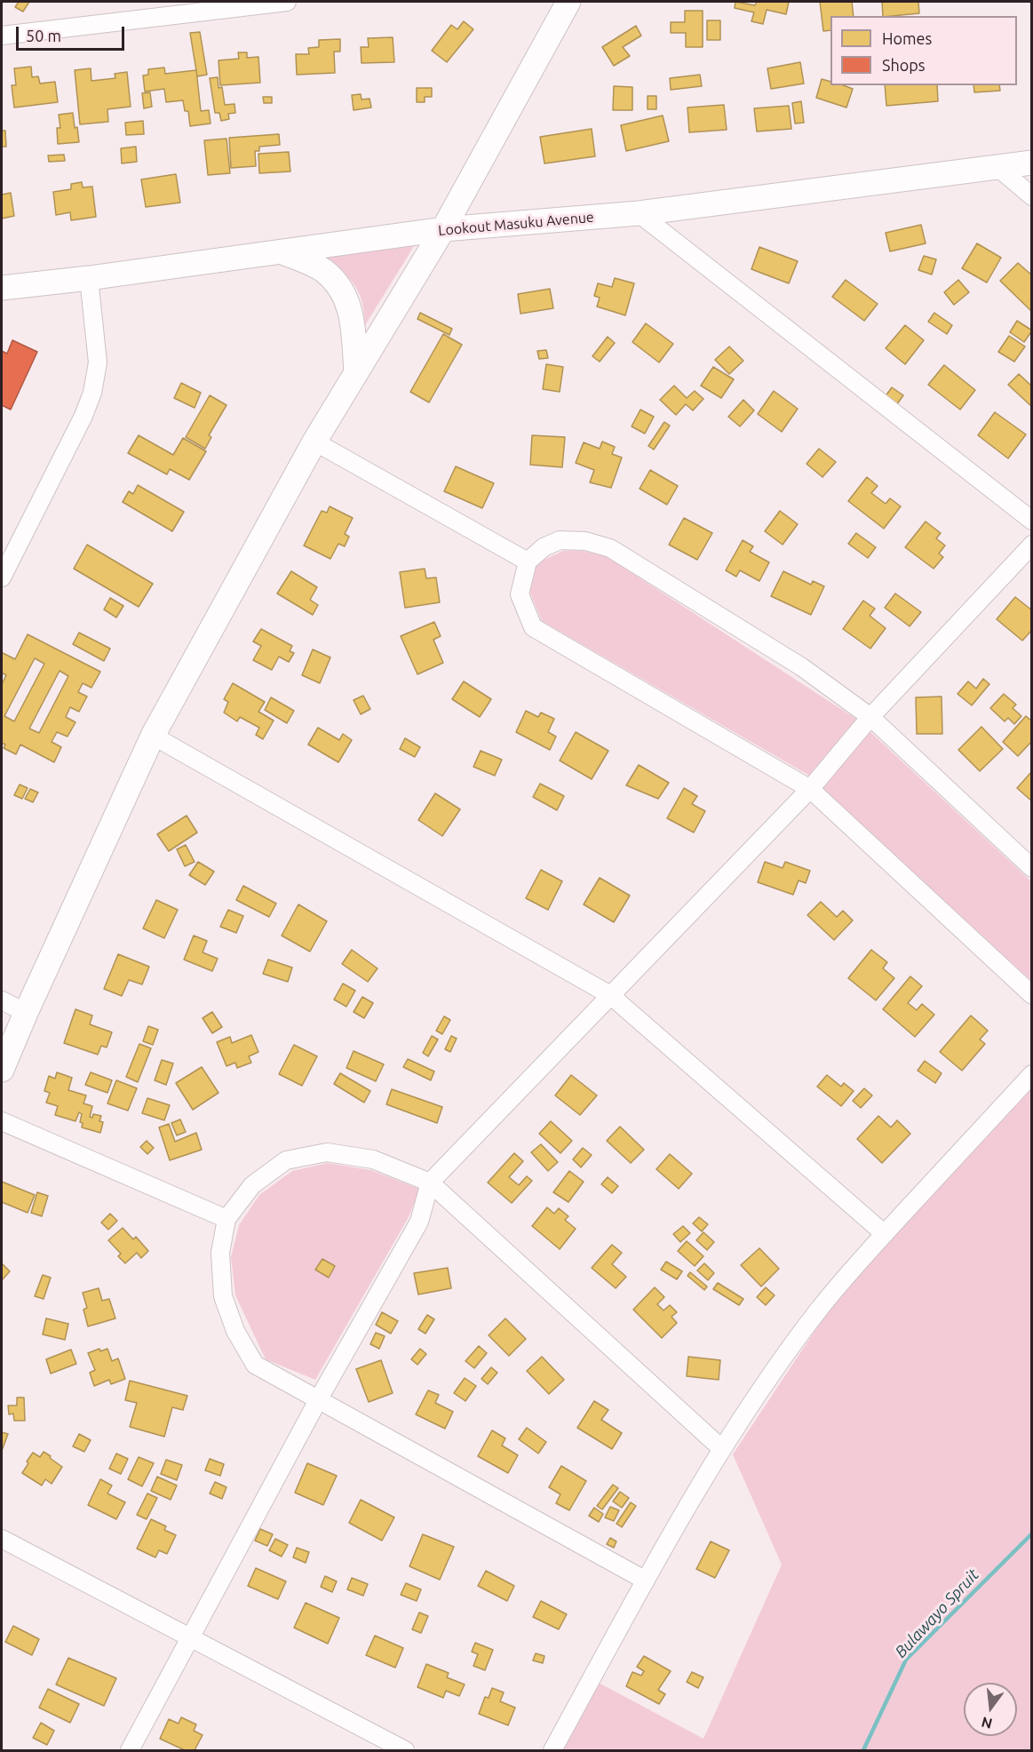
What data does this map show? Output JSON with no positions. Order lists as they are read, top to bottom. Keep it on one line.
{"streets":{"street":["Lookout Masuku Avenue"]},"water":["Bulawayo Spruit"],"legend":["Homes","Shops"],"scale_bar":"50 m","north":"bottom"}
